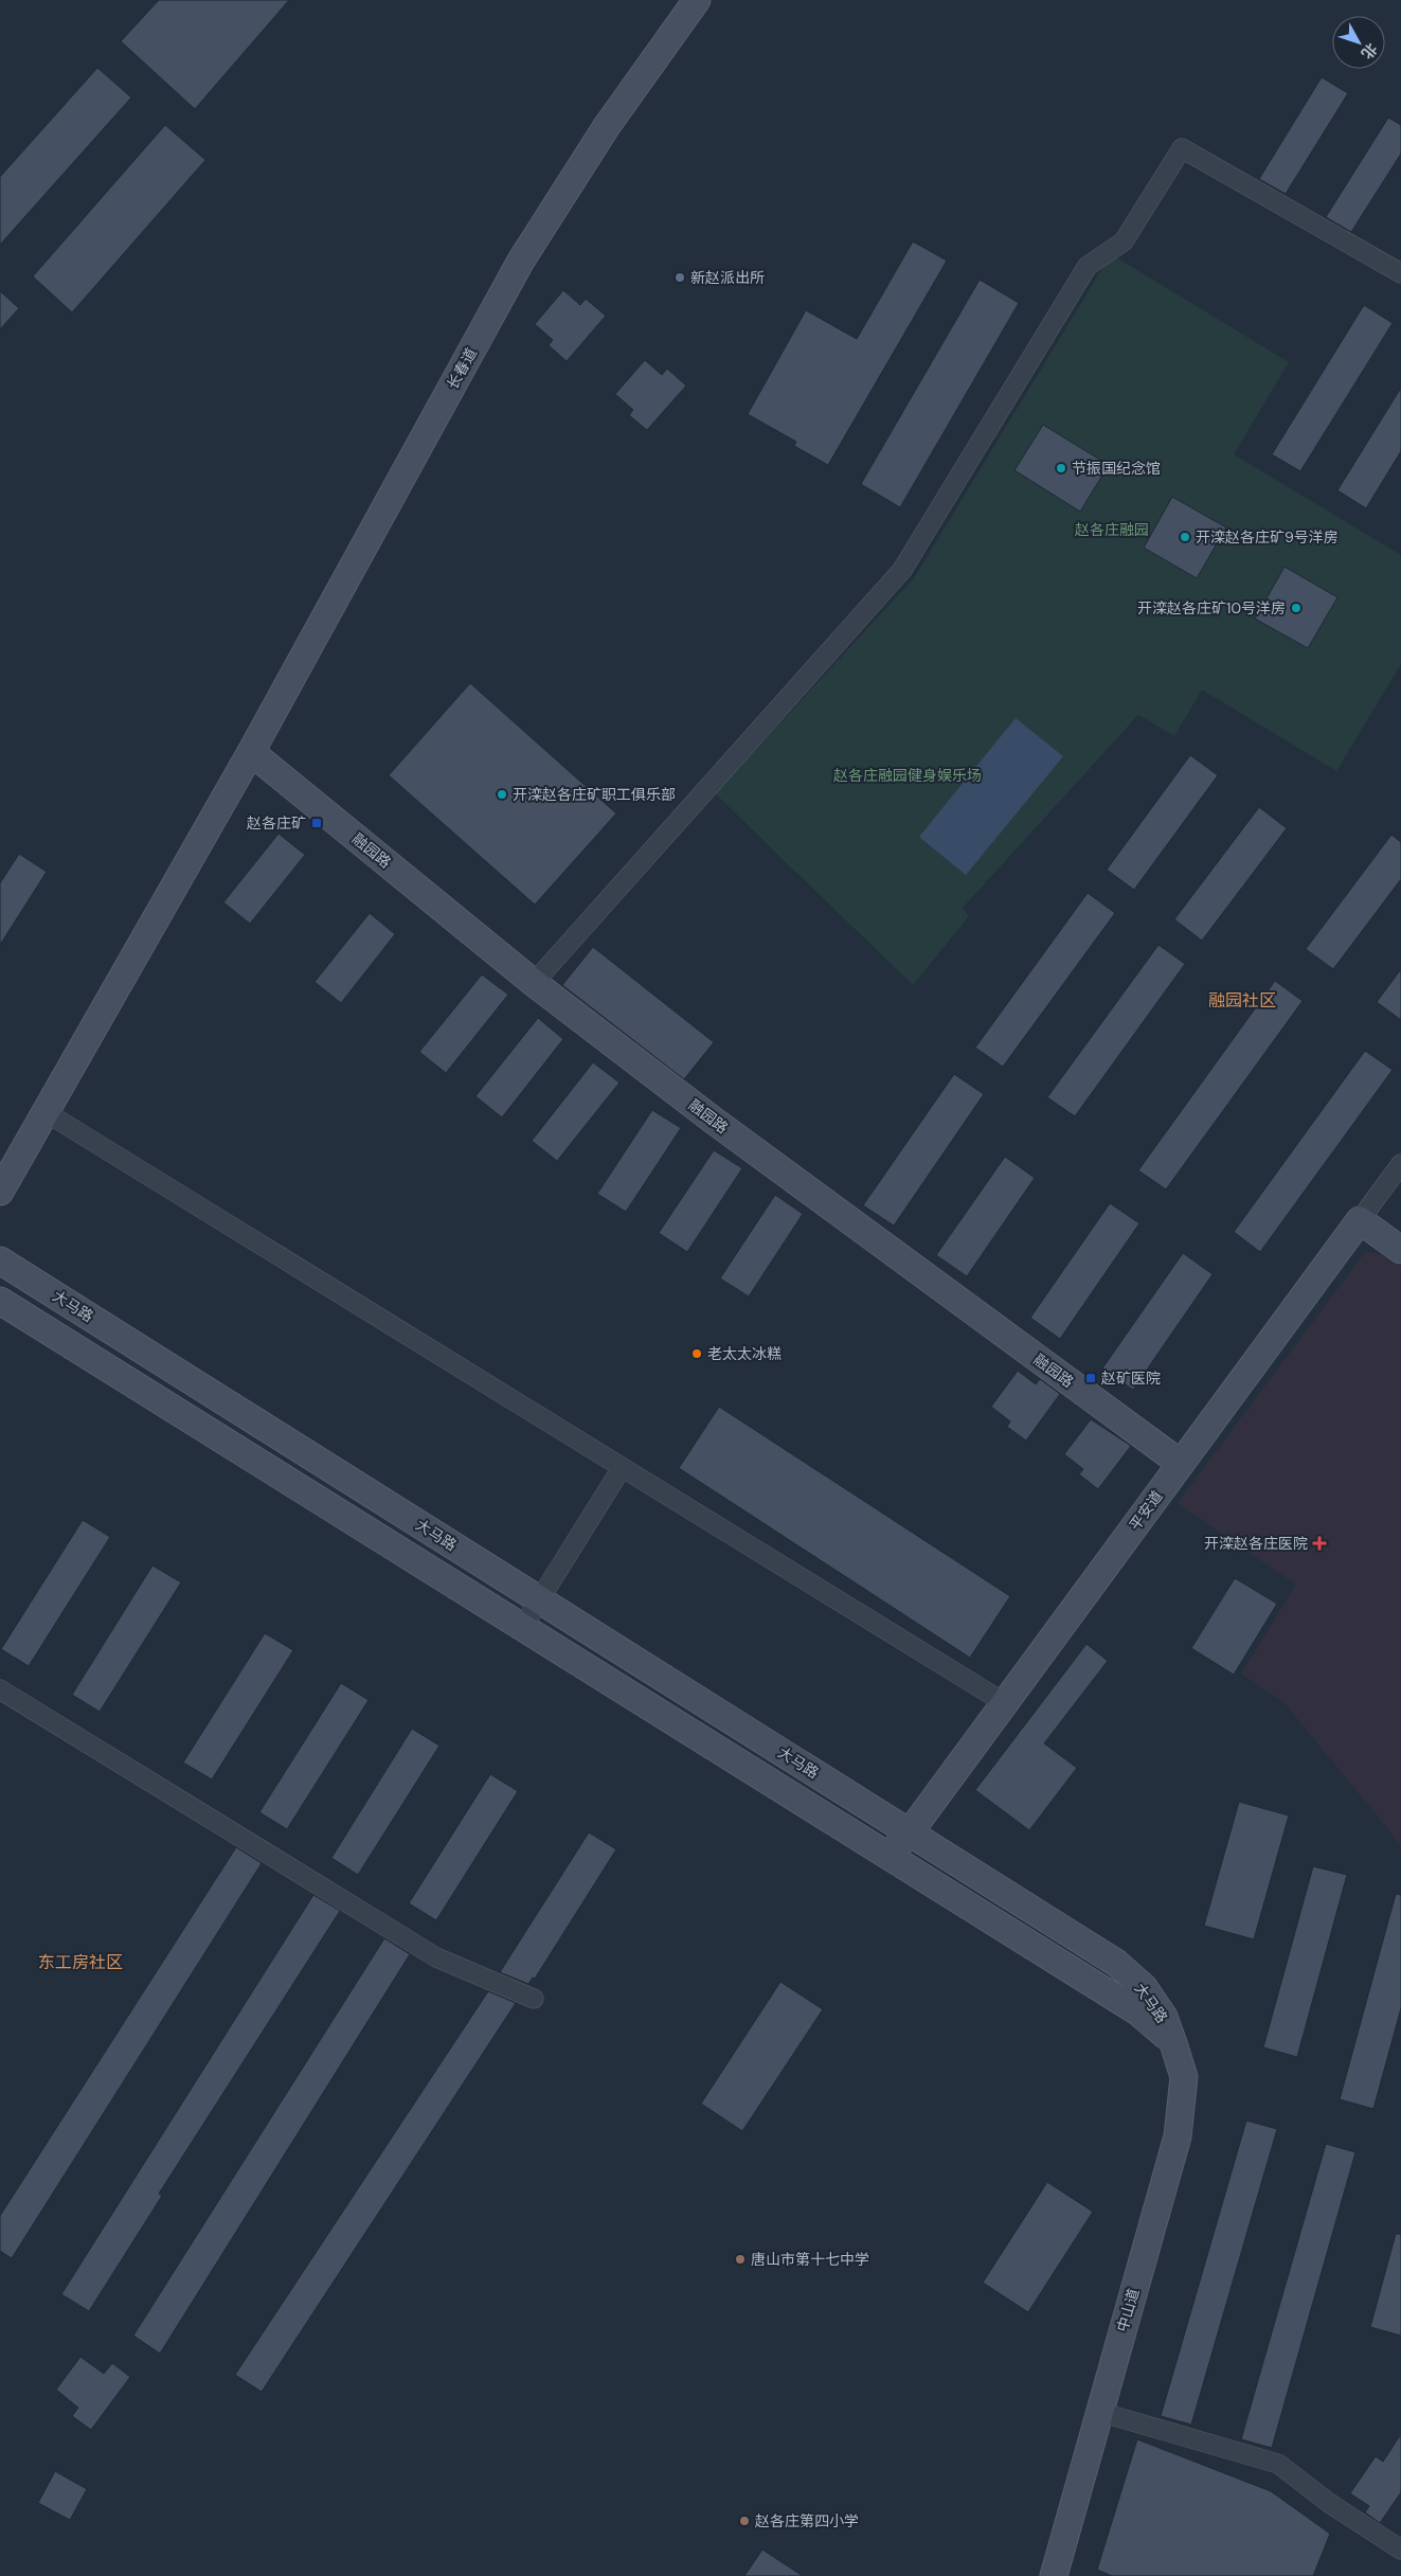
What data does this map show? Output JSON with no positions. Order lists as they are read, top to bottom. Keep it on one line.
{"streets":{"street":["长春道","融园路","大马路","平安道","中山道"]},"crossings":[["长春道","融园路"],["融园路","平安道"],["大马路","平安道"],["大马路","中山道"]],"districts":["融园社区","东工房社区"],"parks":["赵各庄融园","赵各庄融园健身娱乐场"],"places":{"other":["新赵派出所","节振国纪念馆","开滦赵各庄矿9号洋房","开滦赵各庄矿10号洋房","开滦赵各庄矿职工俱乐部","老太太冰糕","唐山市第十七中学","赵各庄第四小学"],"transit":["赵各庄矿","赵矿医院"],"health":["开滦赵各庄医院"]},"north":"bottom right"}
